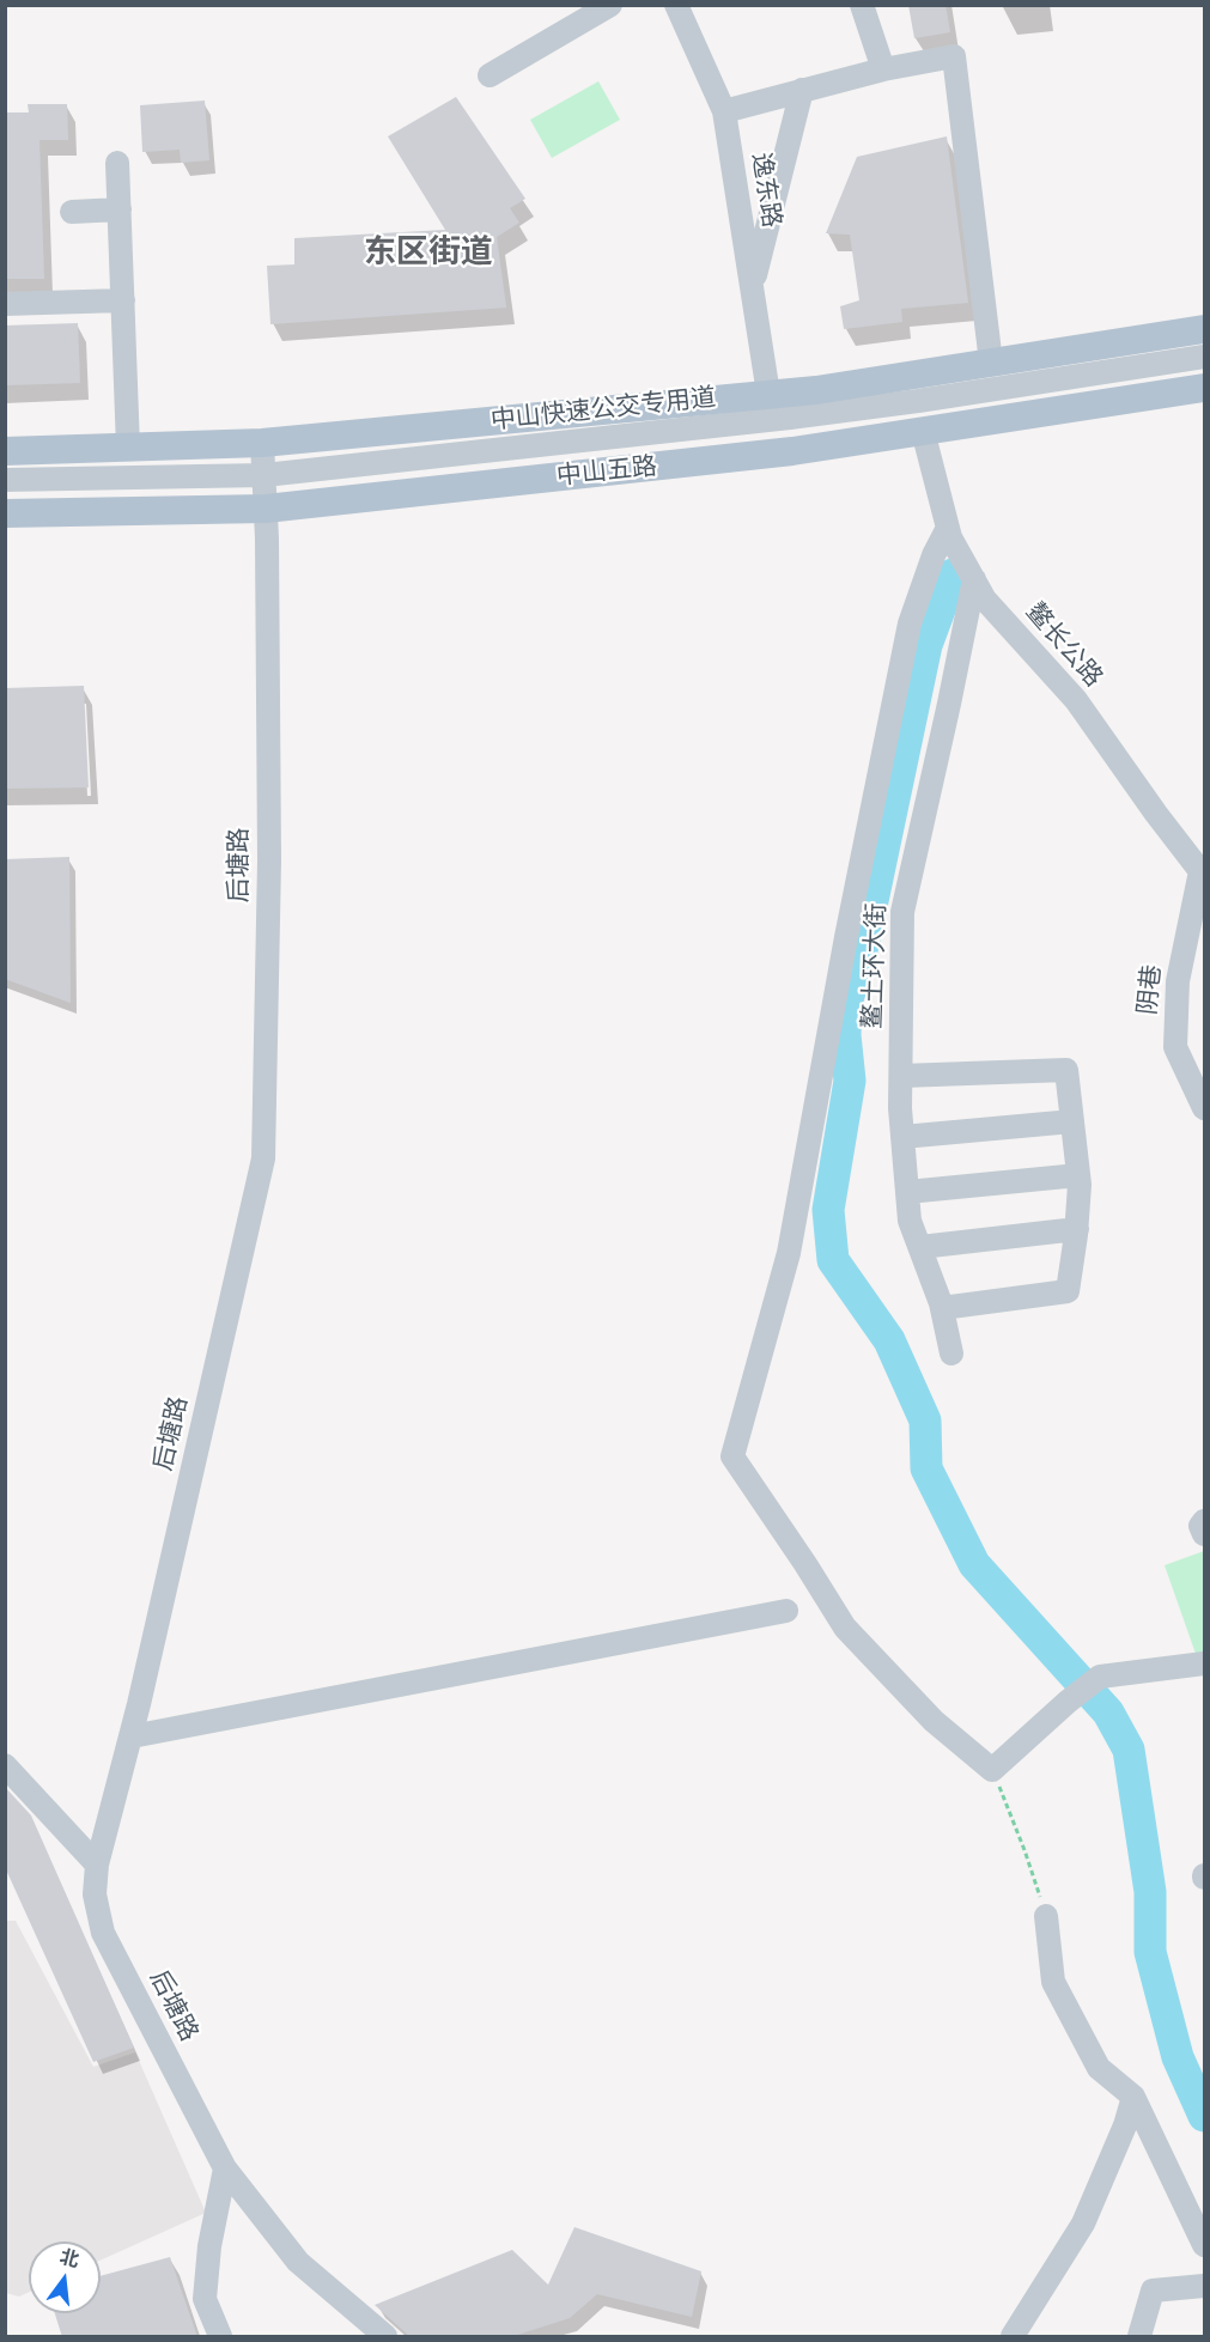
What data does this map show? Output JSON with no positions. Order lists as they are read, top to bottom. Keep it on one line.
{"streets":{"main road":["中山五路"],"street":["逸东路","中山快速公交专用道","鳌长公路","后塘路","鳌土环大街","阴巷"]},"crossings":[["中山快速公交专用道","中山五路"],["中山快速公交专用道","后塘路"],["中山五路","鳌长公路"],["中山五路","后塘路"],["鳌长公路","鳌土环大街"],["鳌长公路","阴巷"]],"districts":["东区街道"],"north":"top"}
